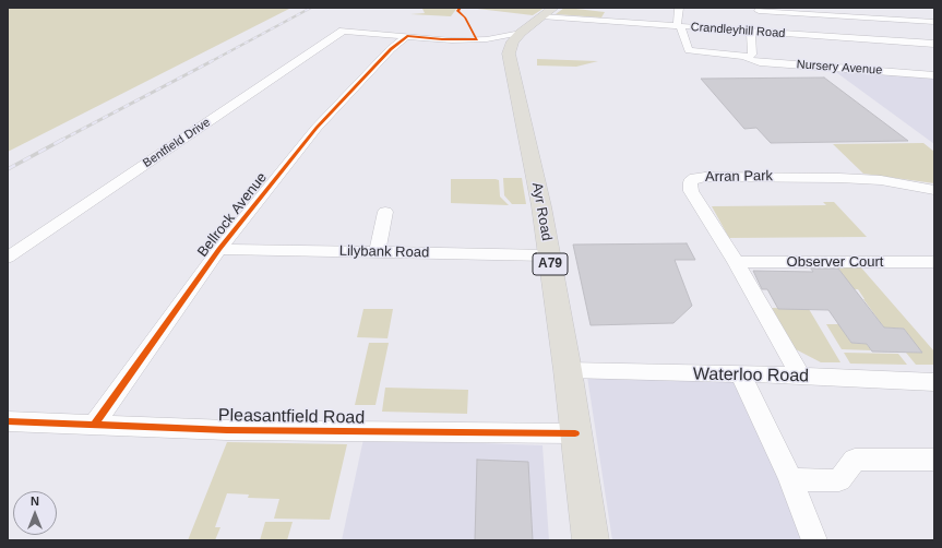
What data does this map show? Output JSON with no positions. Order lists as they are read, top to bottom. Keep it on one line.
{"streets":{"main road":["Ayr Road","A79"],"street":["Crandleyhill Road","Nursery Avenue","Bentfield Drive","Arran Park","Bellrock Avenue","Lilybank Road","Observer Court","Waterloo Road","Pleasantfield Road"]},"crossings":[["Crandleyhill Road","Nursery Avenue"],["Bentfield Drive","Bellrock Avenue"],["Arran Park","Observer Court"],["Arran Park","Waterloo Road"],["Ayr Road","Lilybank Road"],["Ayr Road","Waterloo Road"],["Ayr Road","Pleasantfield Road"],["Bellrock Avenue","Lilybank Road"],["Bellrock Avenue","Pleasantfield Road"]],"north":"top"}
